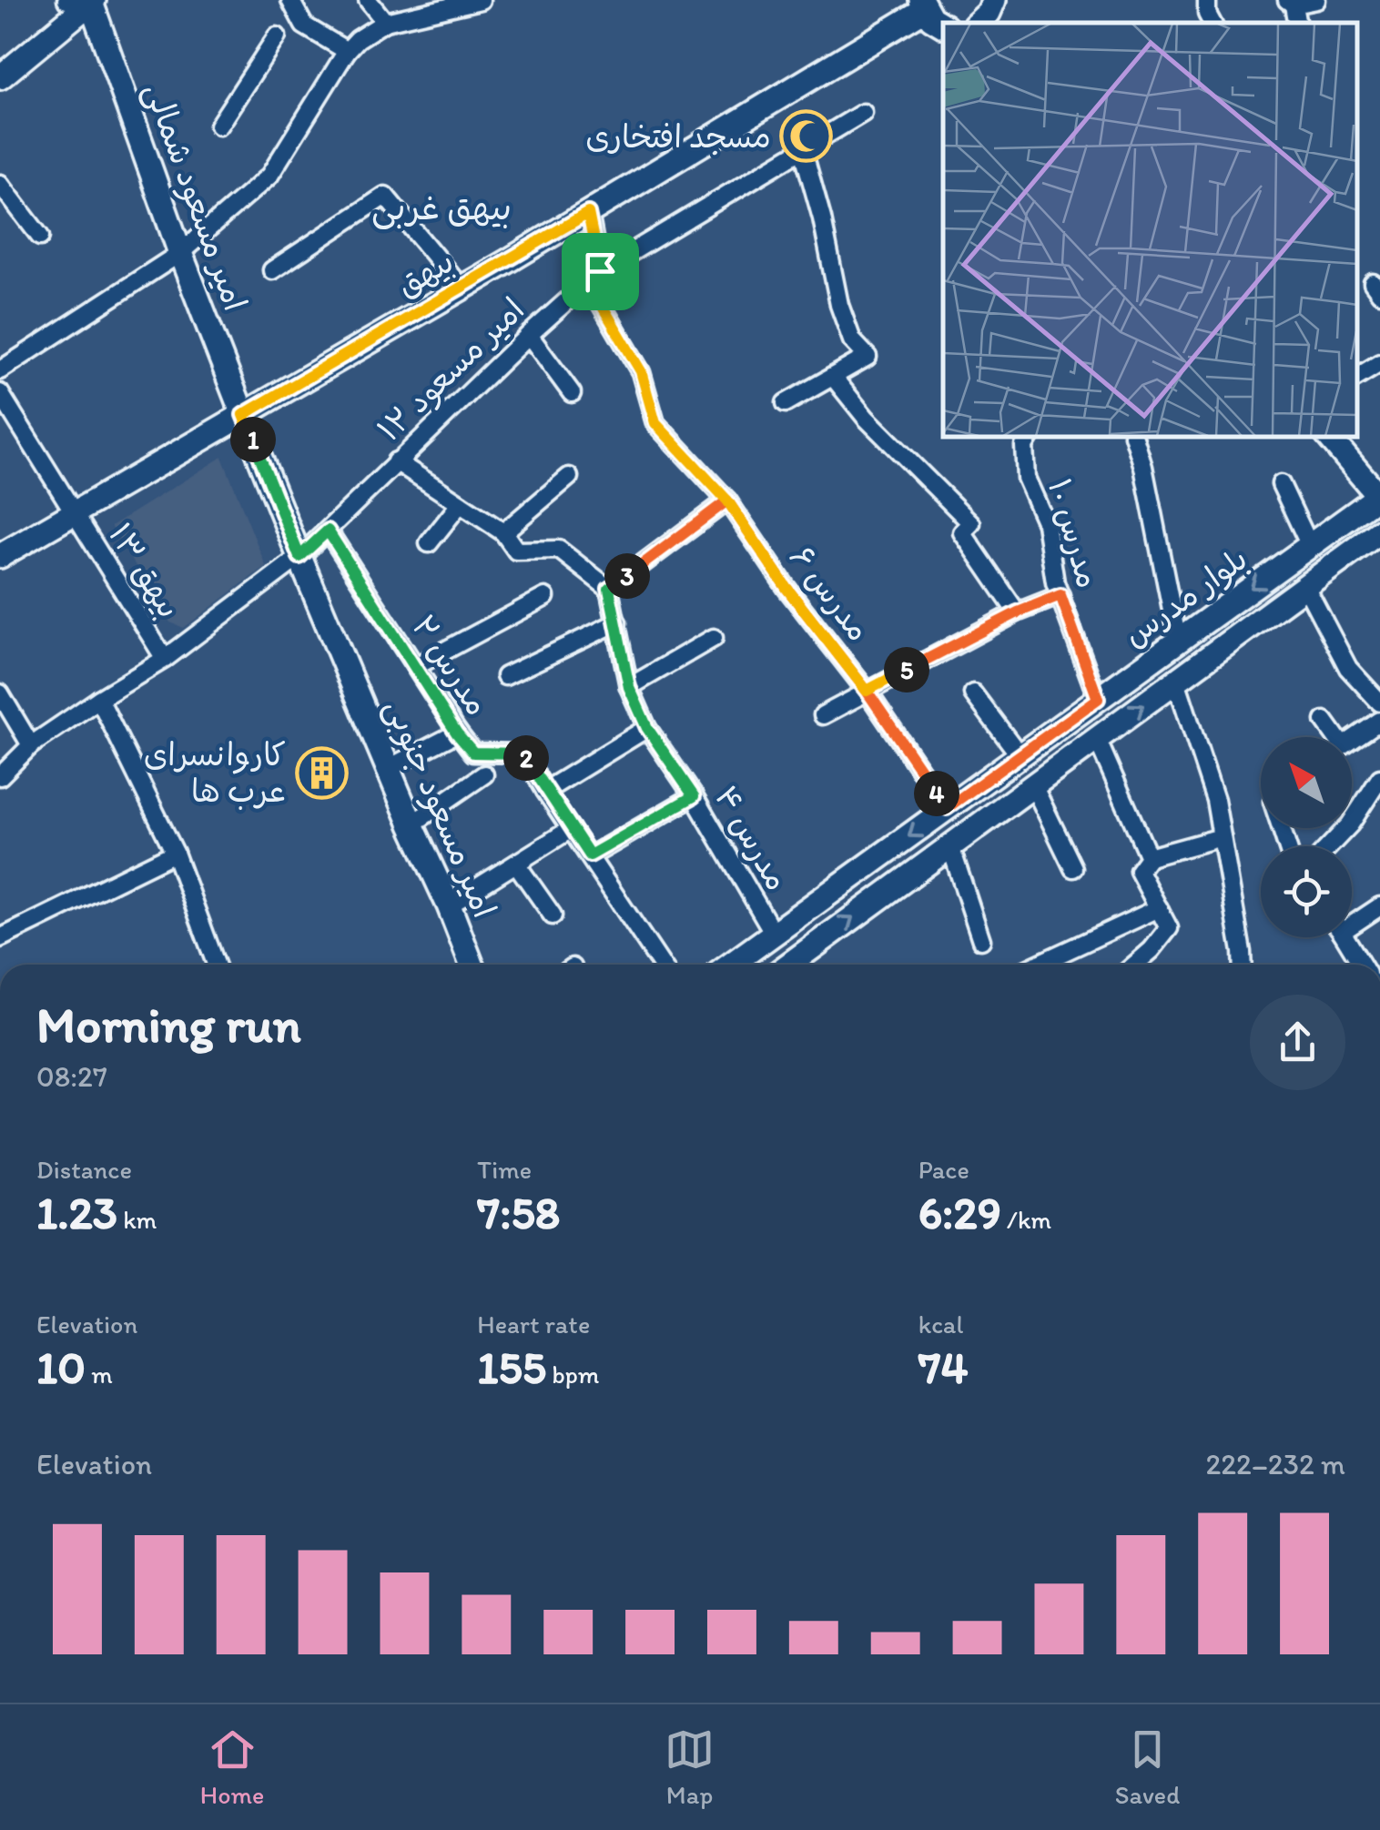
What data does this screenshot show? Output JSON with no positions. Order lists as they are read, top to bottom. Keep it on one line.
{"streets":{"main road":["امیر مسعود شمالی","بیهق","بلوار مدرس","امیر مسعود جنوبی"],"street":["امیر مسعود ۱۲","مدرس ۱۰","بیهق ۱۳","مدرس ۶","مدرس ۲","مدرس ۴"]},"crossings":[["امیر مسعود شمالی","بیهق"],["امیر مسعود شمالی","امیر مسعود جنوبی"],["بیهق","بیهق ۱۳"],["بیهق","امیر مسعود جنوبی"],["امیر مسعود ۱۲","بیهق ۱۳"],["امیر مسعود ۱۲","مدرس ۶"],["امیر مسعود ۱۲","مدرس ۲"],["امیر مسعود ۱۲","امیر مسعود جنوبی"],["مدرس ۱۰","بلوار مدرس"],["مدرس ۶","بلوار مدرس"],["بلوار مدرس","مدرس ۴"]],"districts":["بیهق غربی"],"places":{"mosque":["مسجد افتخاری"],"building":["کاروانسرای عرب ها"]},"north":"top left","page":{"pins":["1","3","5","2","4"],"heading":["Morning run","08:27"],"stats":[["Distance","1.23 km"],["Time","7:58"],["Pace","6:29 /km"],["Elevation","10 m"],["Heart rate","155 bpm"],["kcal","74"]],"chart":["Elevation","222–232 m"],"tabs":["Home","Map","Saved"]}}
